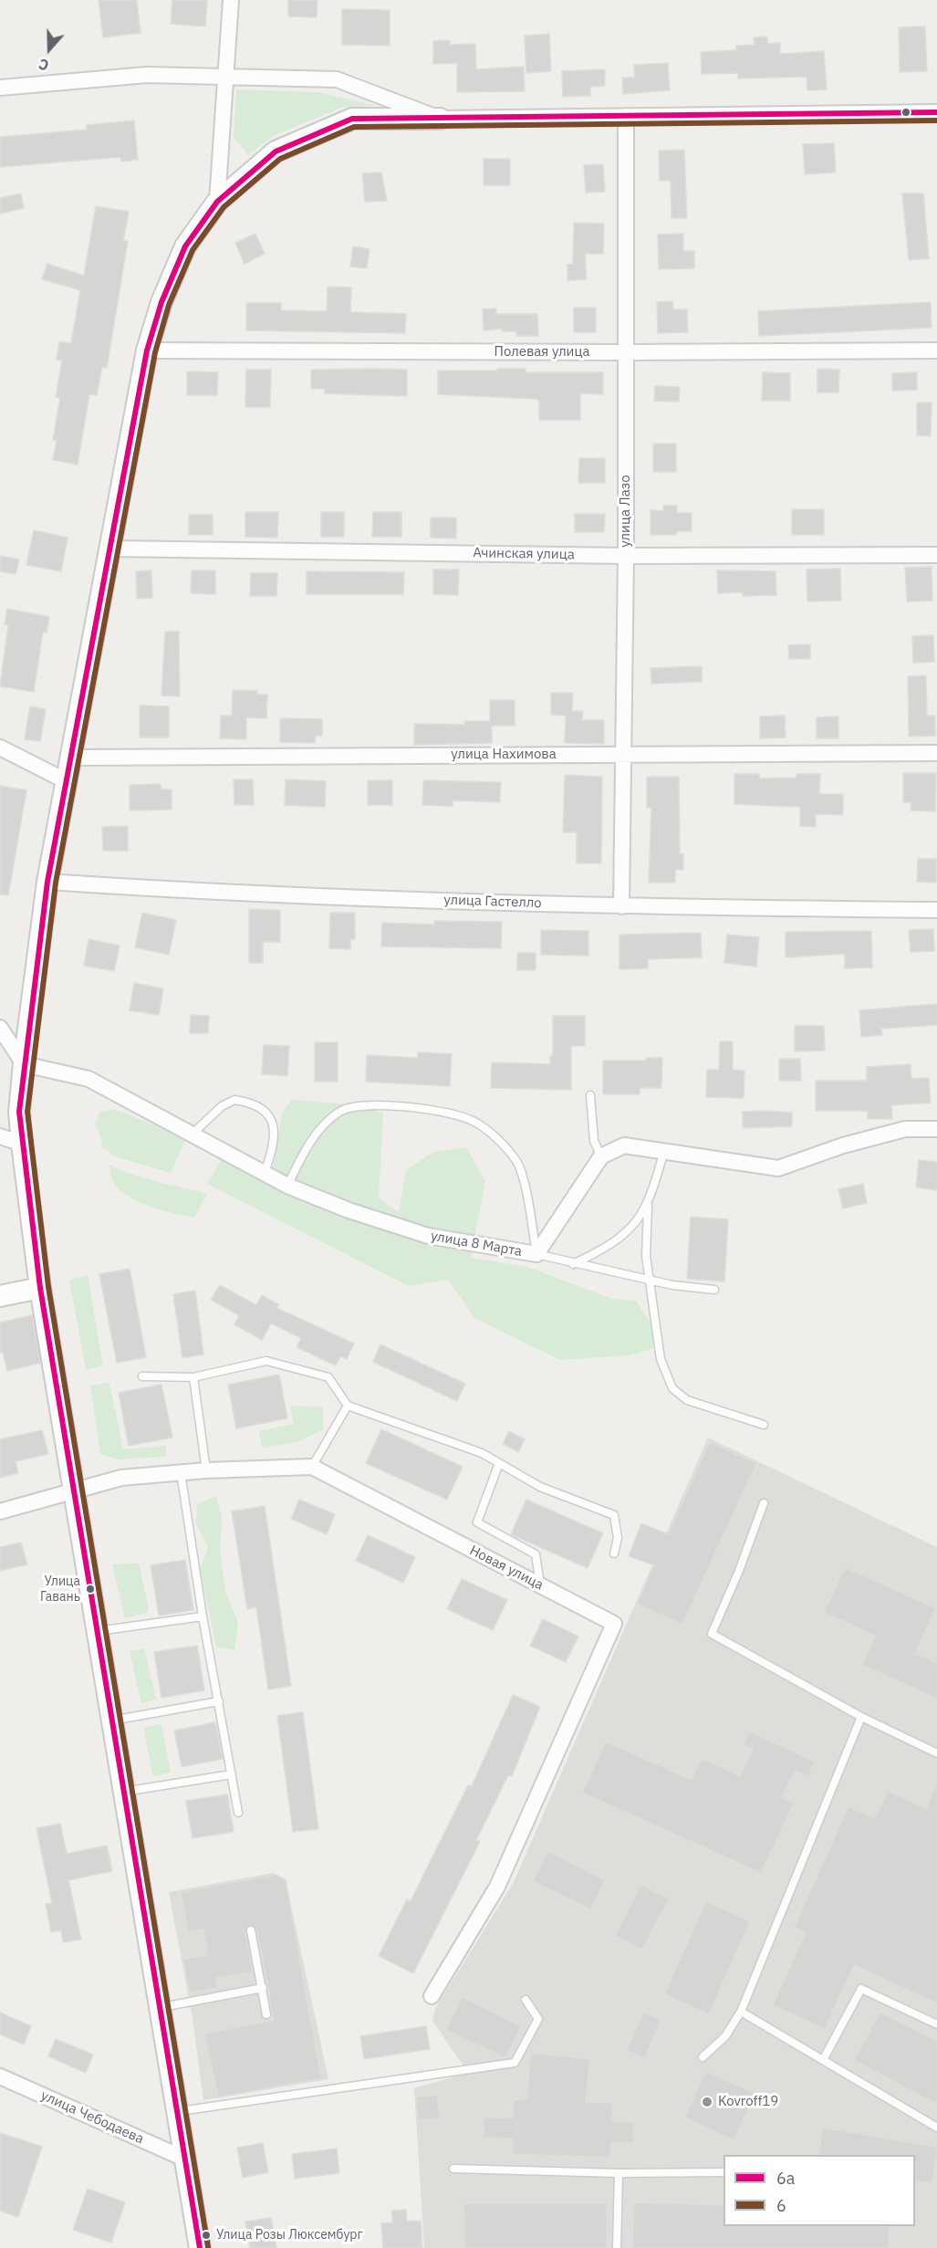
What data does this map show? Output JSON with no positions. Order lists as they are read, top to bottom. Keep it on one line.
{"streets":{"street":["Полевая улица","улица Лазо","Ачинская улица","улица Нахимова","улица Гастелло","улица 8 Марта","Новая улица","улица Чебодаева"]},"crossings":[["Полевая улица","улица Лазо"],["улица Лазо","Ачинская улица"],["улица Лазо","улица Нахимова"],["улица Лазо","улица Гастелло"]],"places":["Улица Гавань","Kovroff19","Улица Розы Люксембург"],"lines":["transit line 6а","transit line 6"],"legend":["6а","6"],"north":"bottom"}
